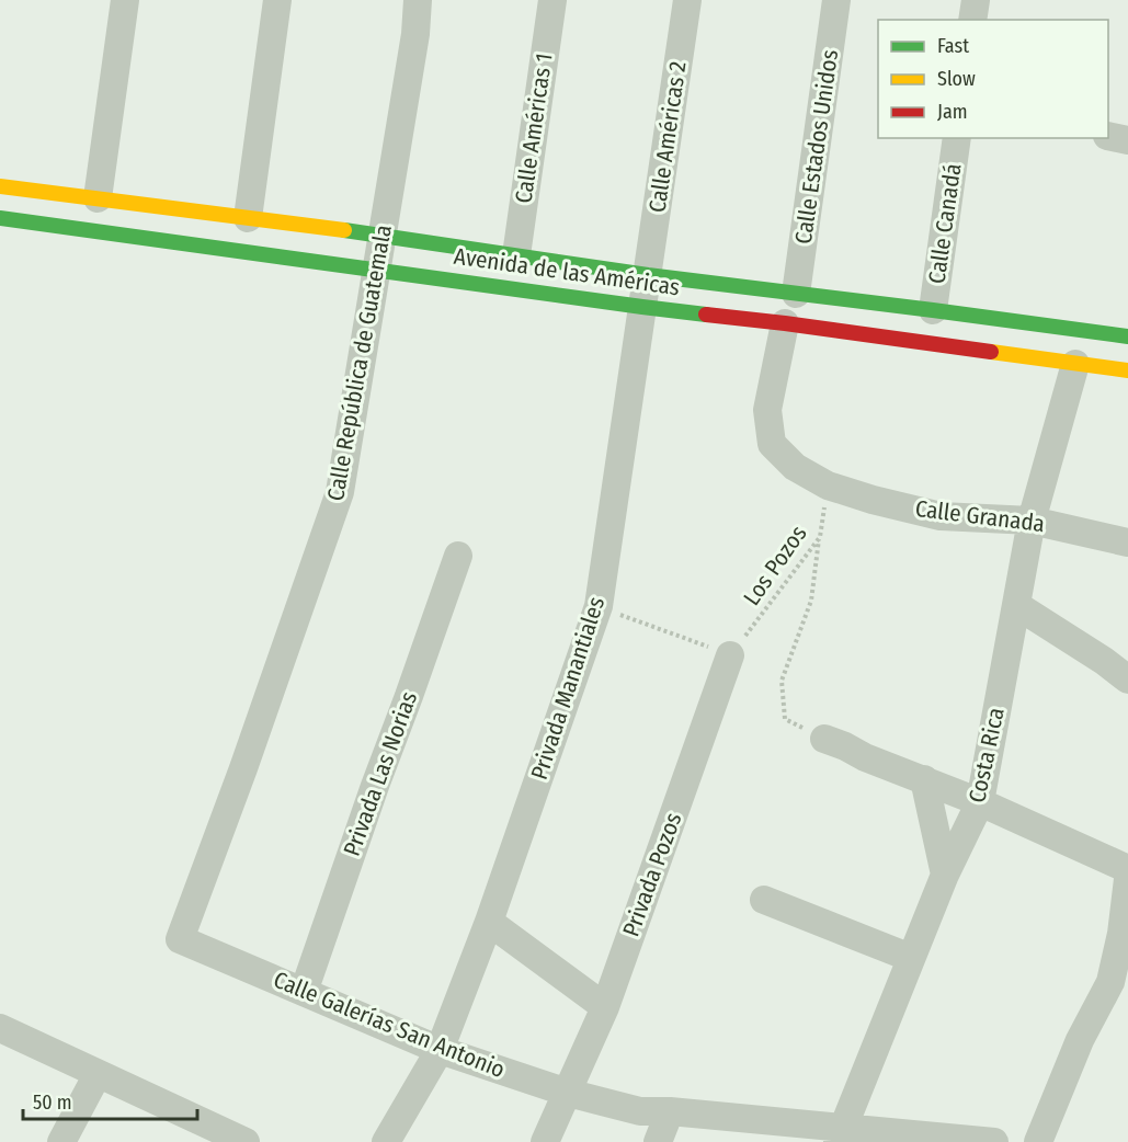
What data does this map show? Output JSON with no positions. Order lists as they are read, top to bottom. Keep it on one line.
{"streets":{"street":["Calle Américas 1","Calle Américas 2","Calle Estados Unidos","Calle Canadá","Avenida de las Américas","Calle República de Guatemala","Calle Granada","Privada Manantiales","Costa Rica","Privada Las Norias","Privada Pozos","Calle Galerías San Antonio"],"path":["Los Pozos"]},"crossings":[["Calle Américas 1","Avenida de las Américas"],["Calle Américas 2","Avenida de las Américas"],["Calle Américas 2","Privada Manantiales"],["Calle Estados Unidos","Avenida de las Américas"],["Calle Canadá","Avenida de las Américas"],["Avenida de las Américas","Calle República de Guatemala"],["Avenida de las Américas","Calle Granada"],["Avenida de las Américas","Privada Manantiales"],["Avenida de las Américas","Costa Rica"],["Calle República de Guatemala","Calle Galerías San Antonio"],["Calle Granada","Los Pozos"],["Calle Granada","Costa Rica"],["Los Pozos","Privada Pozos"],["Privada Manantiales","Calle Galerías San Antonio"],["Costa Rica","Calle Galerías San Antonio"],["Privada Las Norias","Calle Galerías San Antonio"],["Privada Pozos","Calle Galerías San Antonio"]],"legend":["Fast","Slow","Jam"],"scale_bar":"50 m"}
